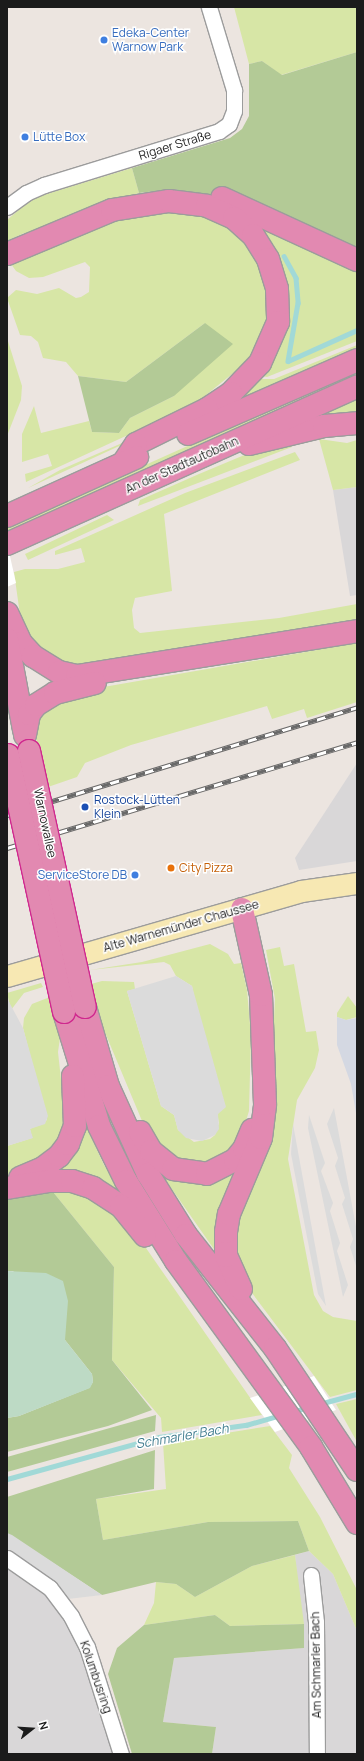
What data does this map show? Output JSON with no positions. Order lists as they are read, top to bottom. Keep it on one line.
{"streets":{"highway":["An der Stadtautobahn","Warnowallee"],"street":["Rigaer Straße","Alte Warnemünder Chaussee","Am Schmarler Bach","Kolumbusring"]},"water":["Schmarler Bach"],"places":["Edeka-Center Warnow Park","Lütte Box","Rostock-Lütten Klein","City Pizza","ServiceStore DB"],"north":"right"}
